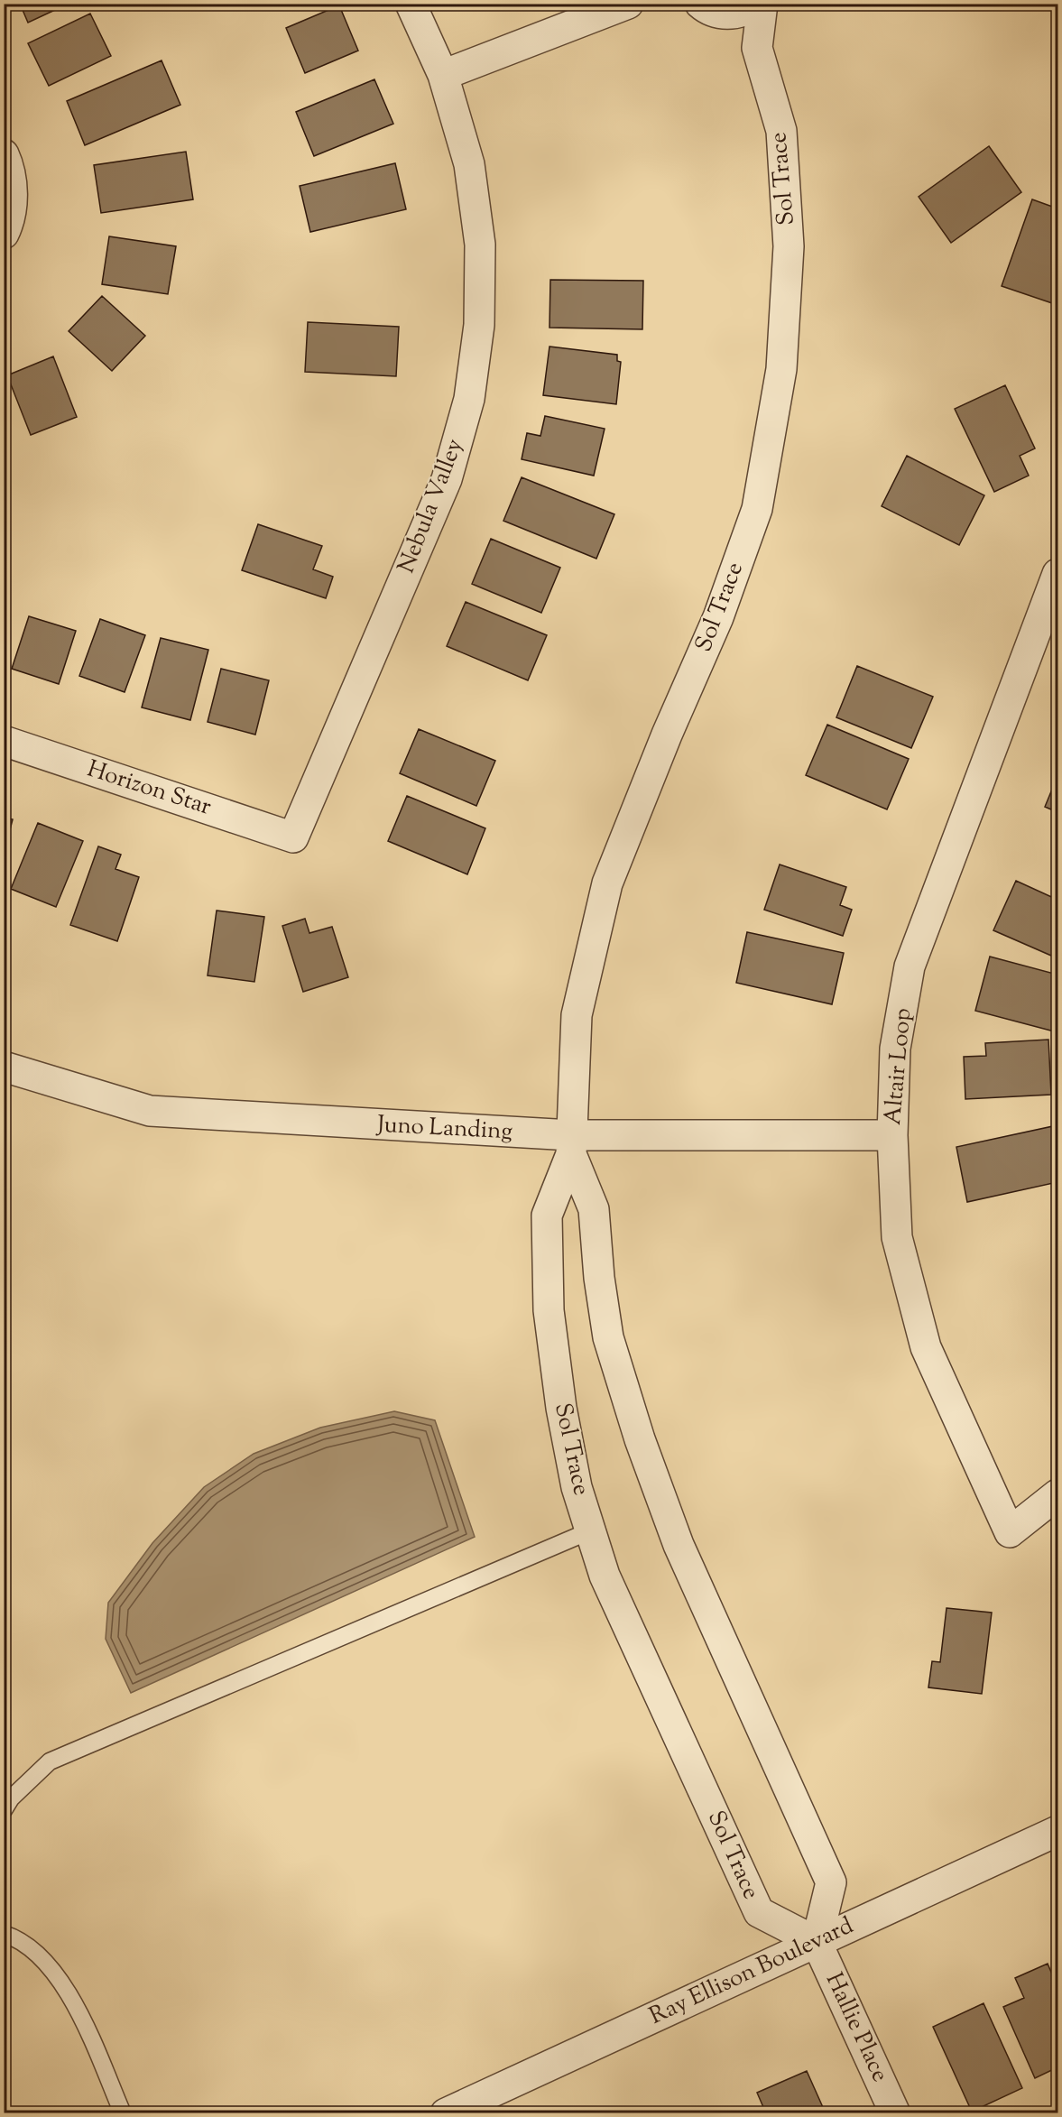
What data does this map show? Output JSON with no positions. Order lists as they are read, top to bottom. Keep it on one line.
{"streets":{"street":["Sol Trace","Nebula Valley","Horizon Star","Altair Loop","Juno Landing","Ray Ellison Boulevard","Hallie Place"]},"crossings":[["Sol Trace","Juno Landing"],["Sol Trace","Ray Ellison Boulevard"],["Sol Trace","Hallie Place"],["Nebula Valley","Horizon Star"],["Altair Loop","Juno Landing"],["Ray Ellison Boulevard","Hallie Place"]]}
